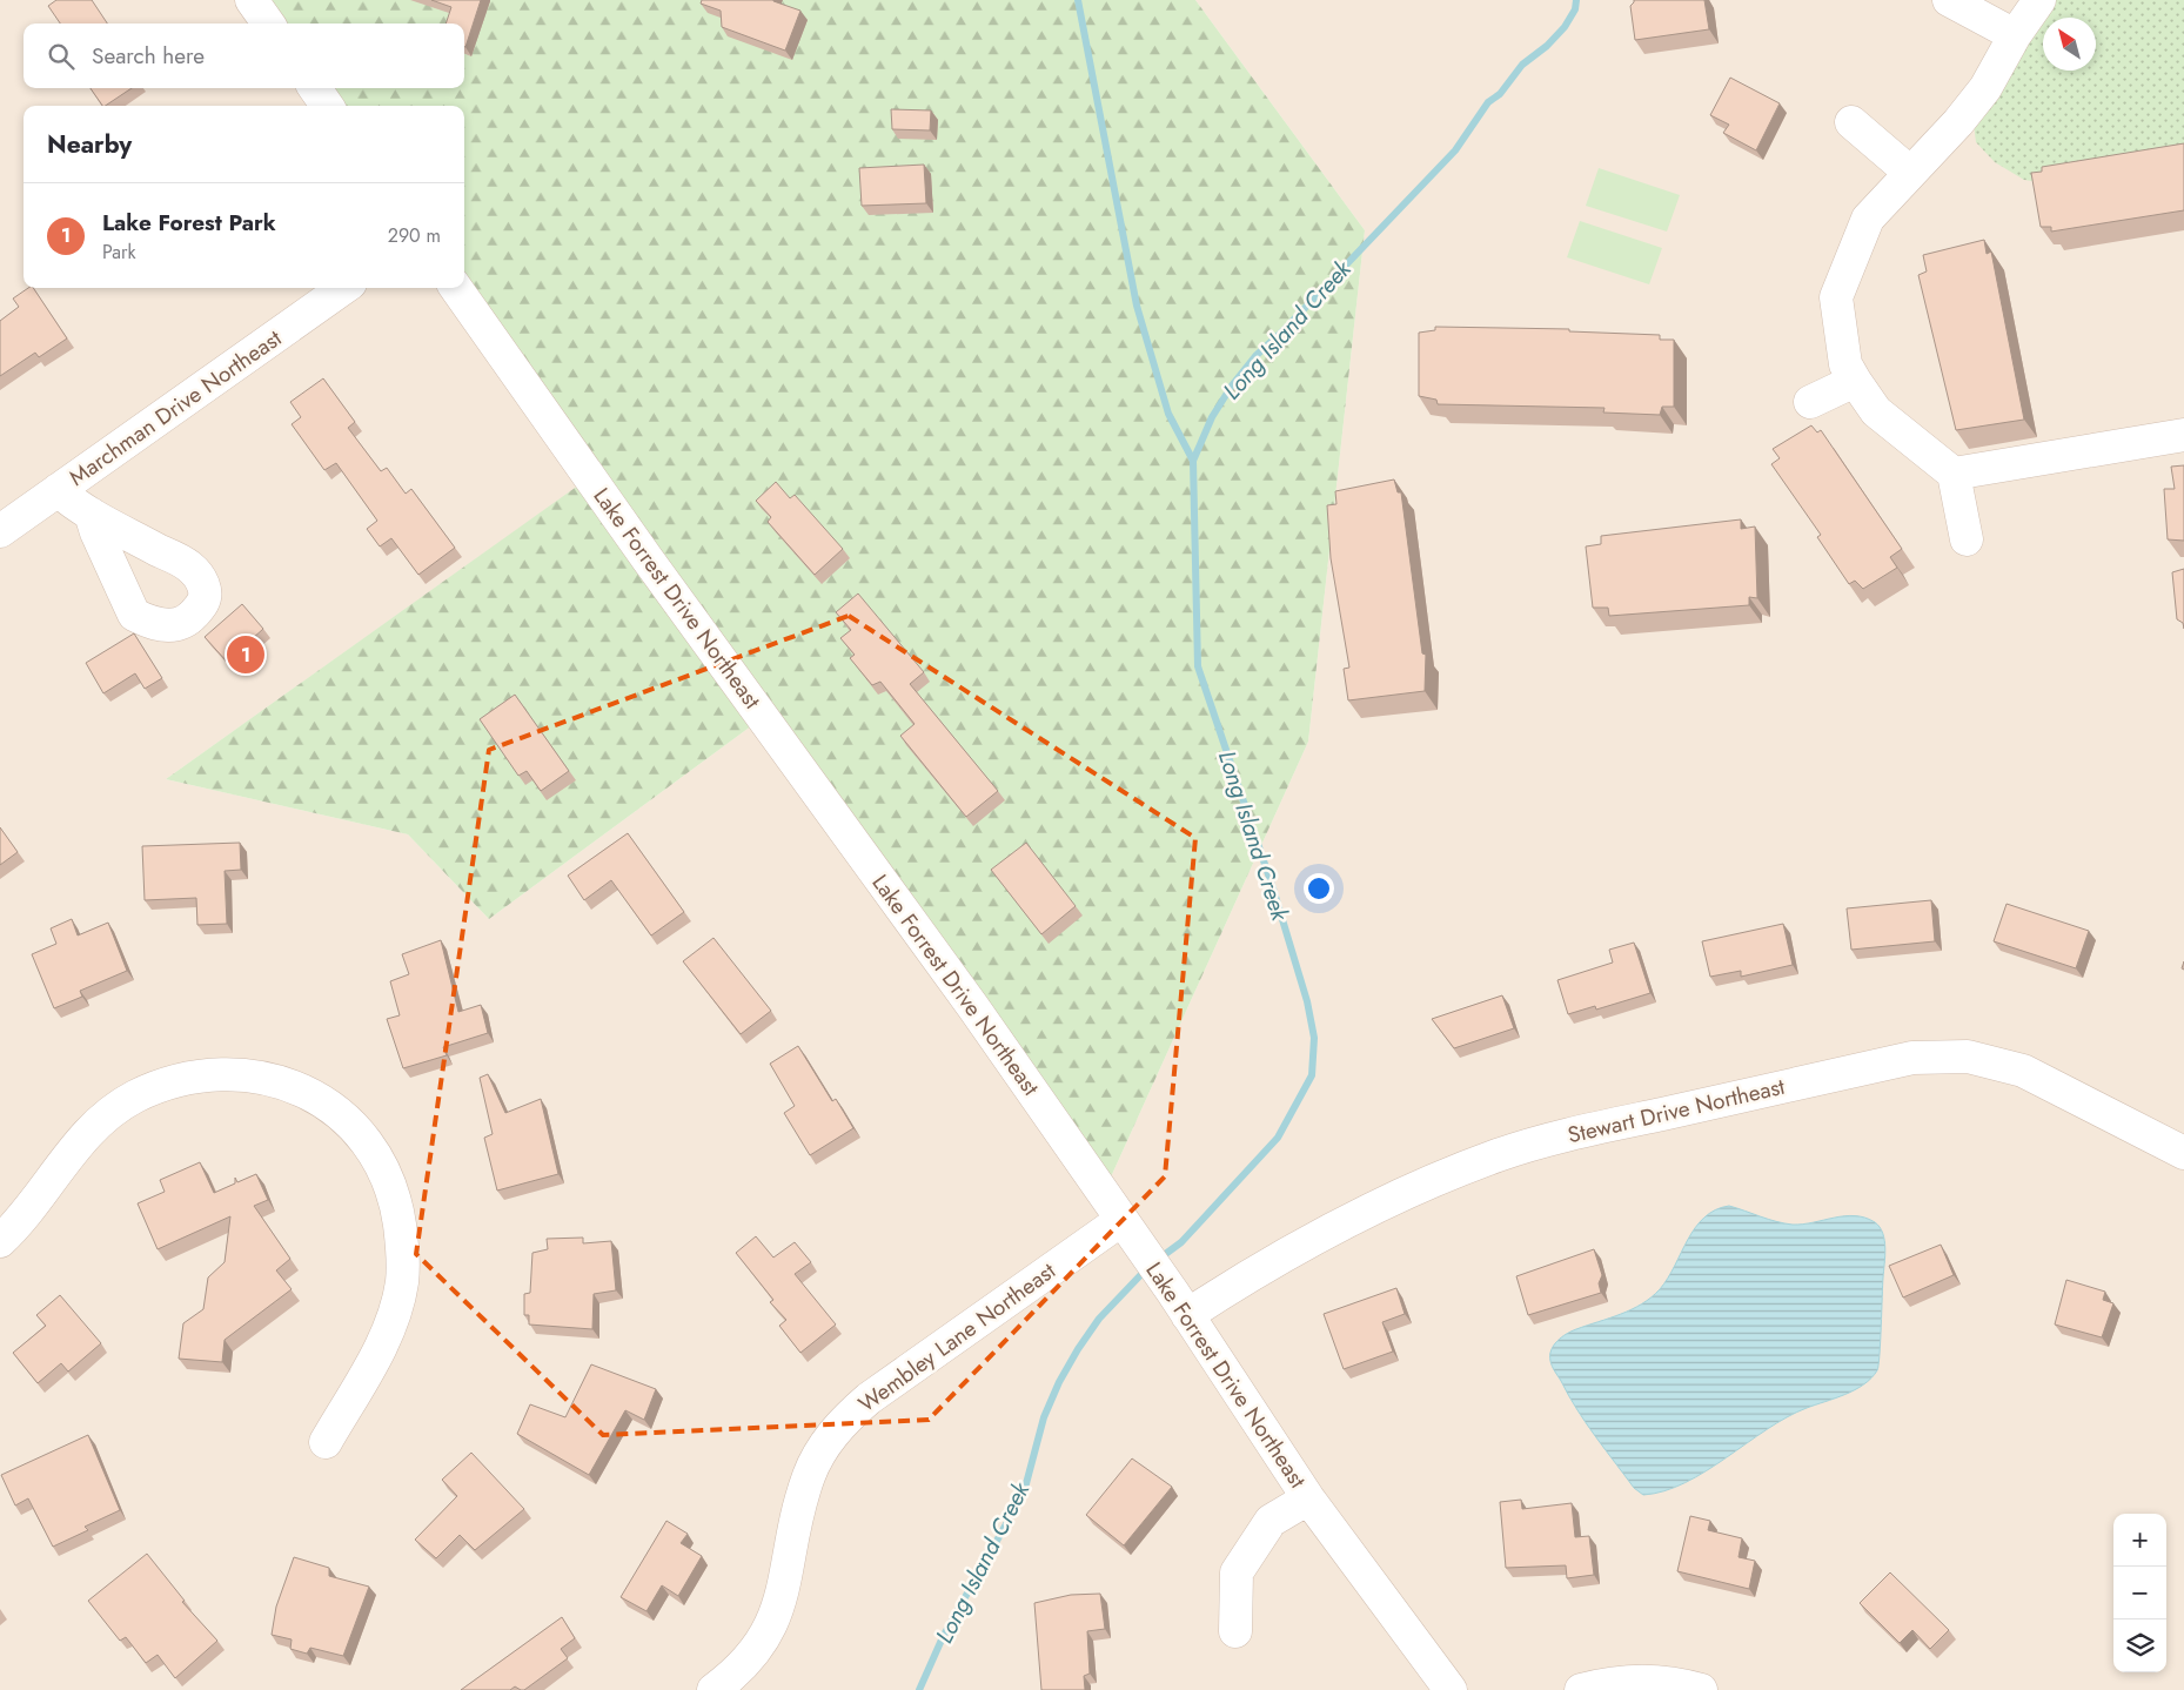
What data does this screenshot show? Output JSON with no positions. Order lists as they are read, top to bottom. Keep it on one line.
{"streets":{"street":["Marchman Drive Northeast","Lake Forrest Drive Northeast","Stewart Drive Northeast","Wembley Lane Northeast"]},"crossings":[["Lake Forrest Drive Northeast","Stewart Drive Northeast"],["Lake Forrest Drive Northeast","Wembley Lane Northeast"]],"water":["Long Island Creek"],"north":"top left","page":{"search":"Search here","heading":"Nearby","list":[{"mark":"1","name":"Lake Forest Park","note":"Park","value":"290 m"}],"pins":"1","map_buttons":["+","−"]}}
